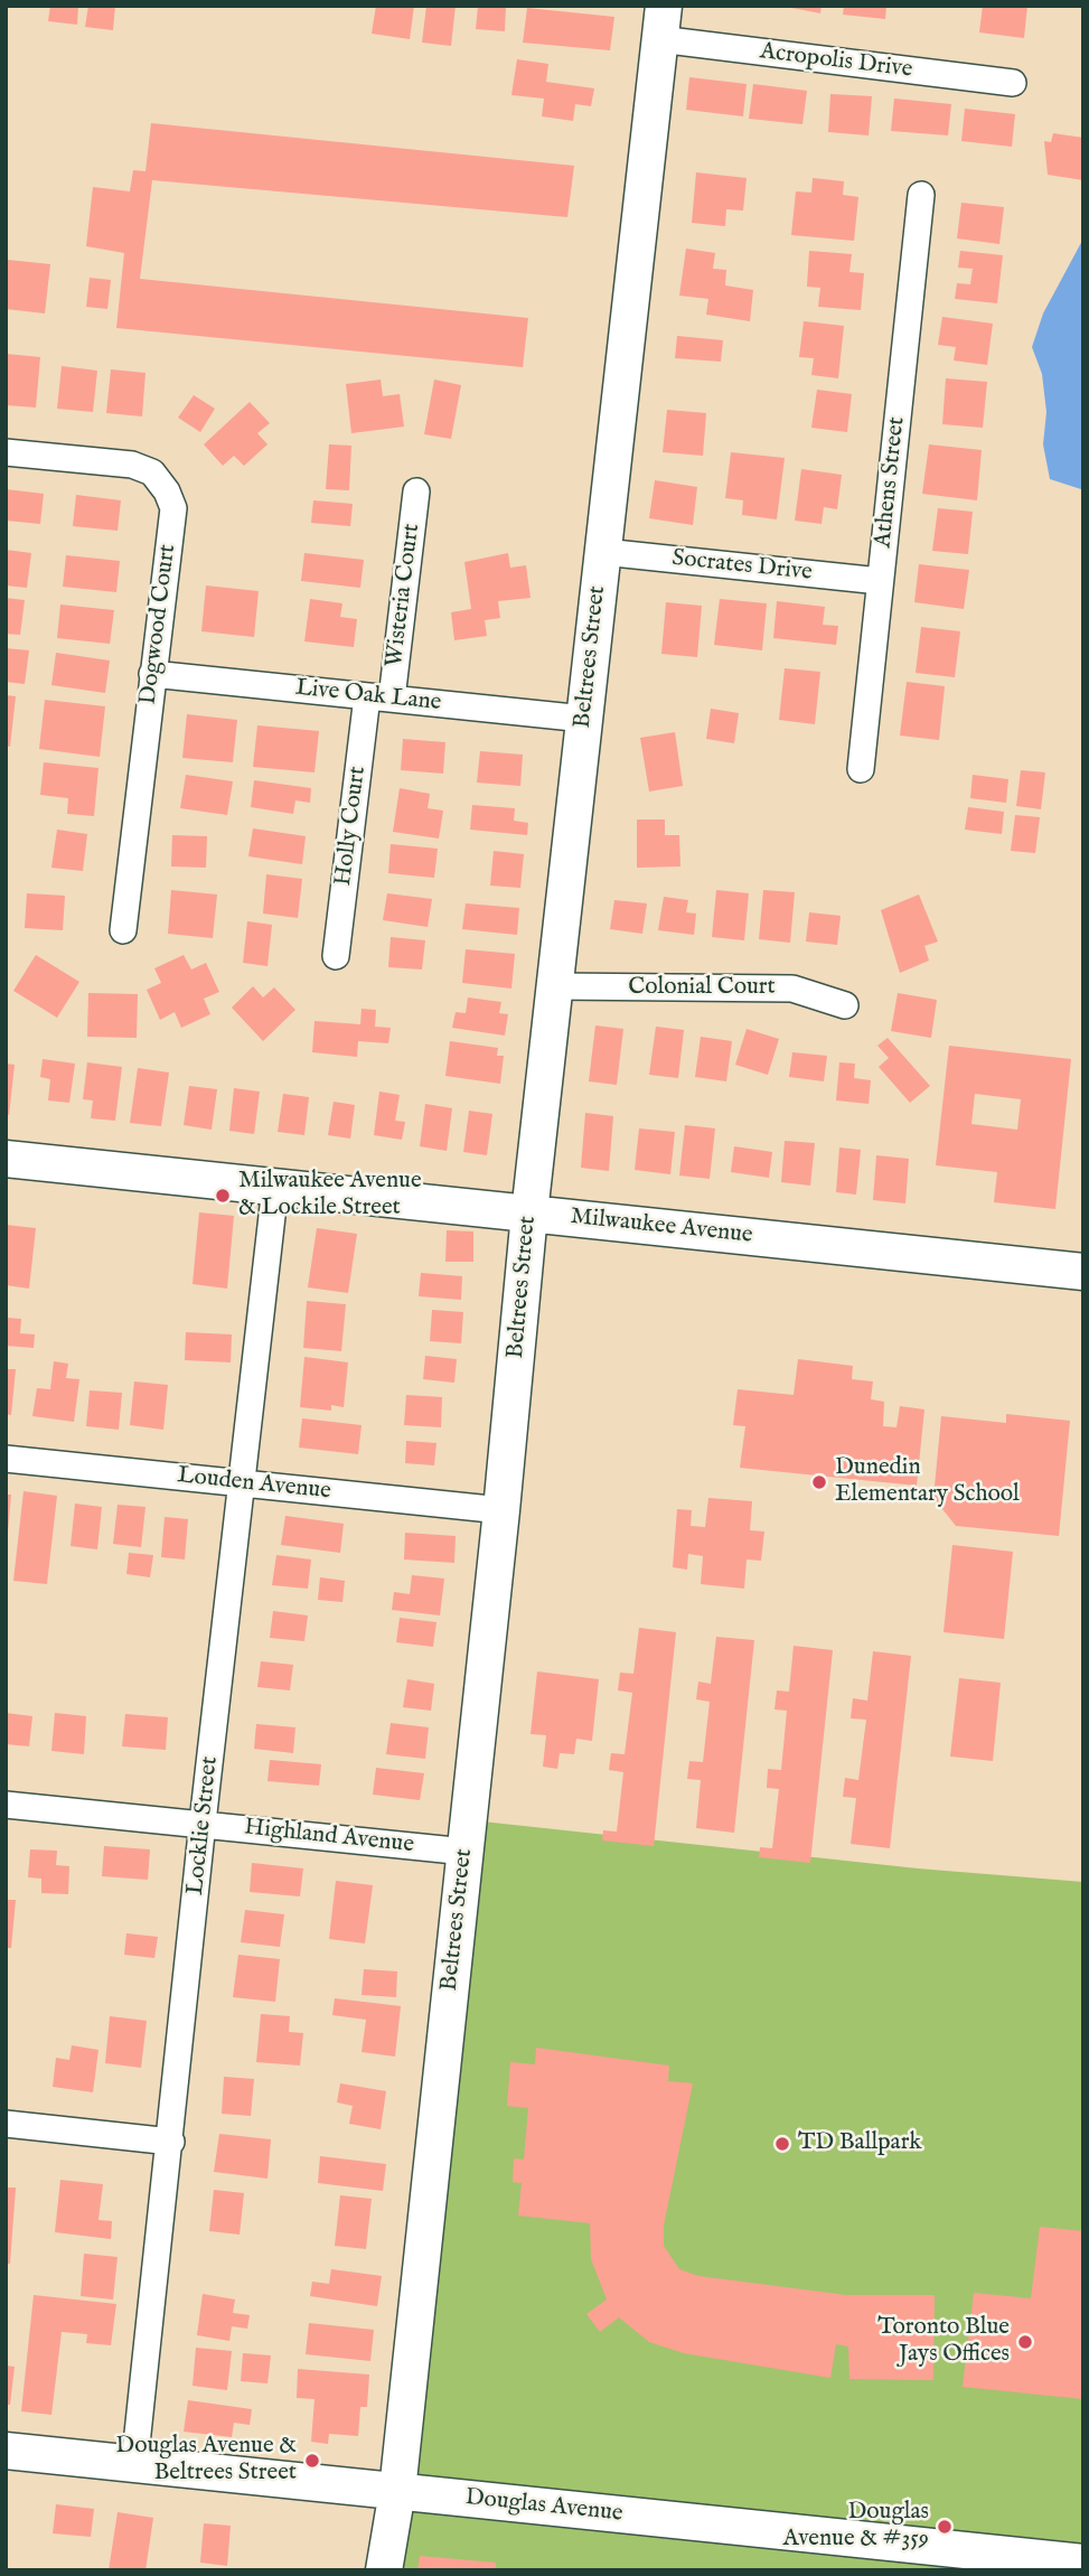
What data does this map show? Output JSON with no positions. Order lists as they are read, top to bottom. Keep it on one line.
{"streets":{"street":["Acropolis Drive","Athens Street","Socrates Drive","Wisteria Court","Dogwood Court","Beltrees Street","Live Oak Lane","Holly Court","Colonial Court","Milwaukee Avenue","Louden Avenue","Locklie Street","Highland Avenue","Douglas Avenue"]},"crossings":[["Acropolis Drive","Beltrees Street"],["Athens Street","Socrates Drive"],["Socrates Drive","Beltrees Street"],["Wisteria Court","Live Oak Lane"],["Wisteria Court","Holly Court"],["Dogwood Court","Live Oak Lane"],["Beltrees Street","Live Oak Lane"],["Beltrees Street","Colonial Court"],["Beltrees Street","Milwaukee Avenue"],["Beltrees Street","Louden Avenue"],["Beltrees Street","Highland Avenue"],["Beltrees Street","Douglas Avenue"],["Live Oak Lane","Holly Court"],["Milwaukee Avenue","Locklie Street"],["Louden Avenue","Locklie Street"],["Locklie Street","Highland Avenue"],["Locklie Street","Douglas Avenue"]],"places":["Milwaukee Avenue & Lockile Street","Dunedin Elementary School","TD Ballpark","Toronto Blue Jays Offices","Douglas Avenue & Beltrees Street","Douglas Avenue & #359"]}
